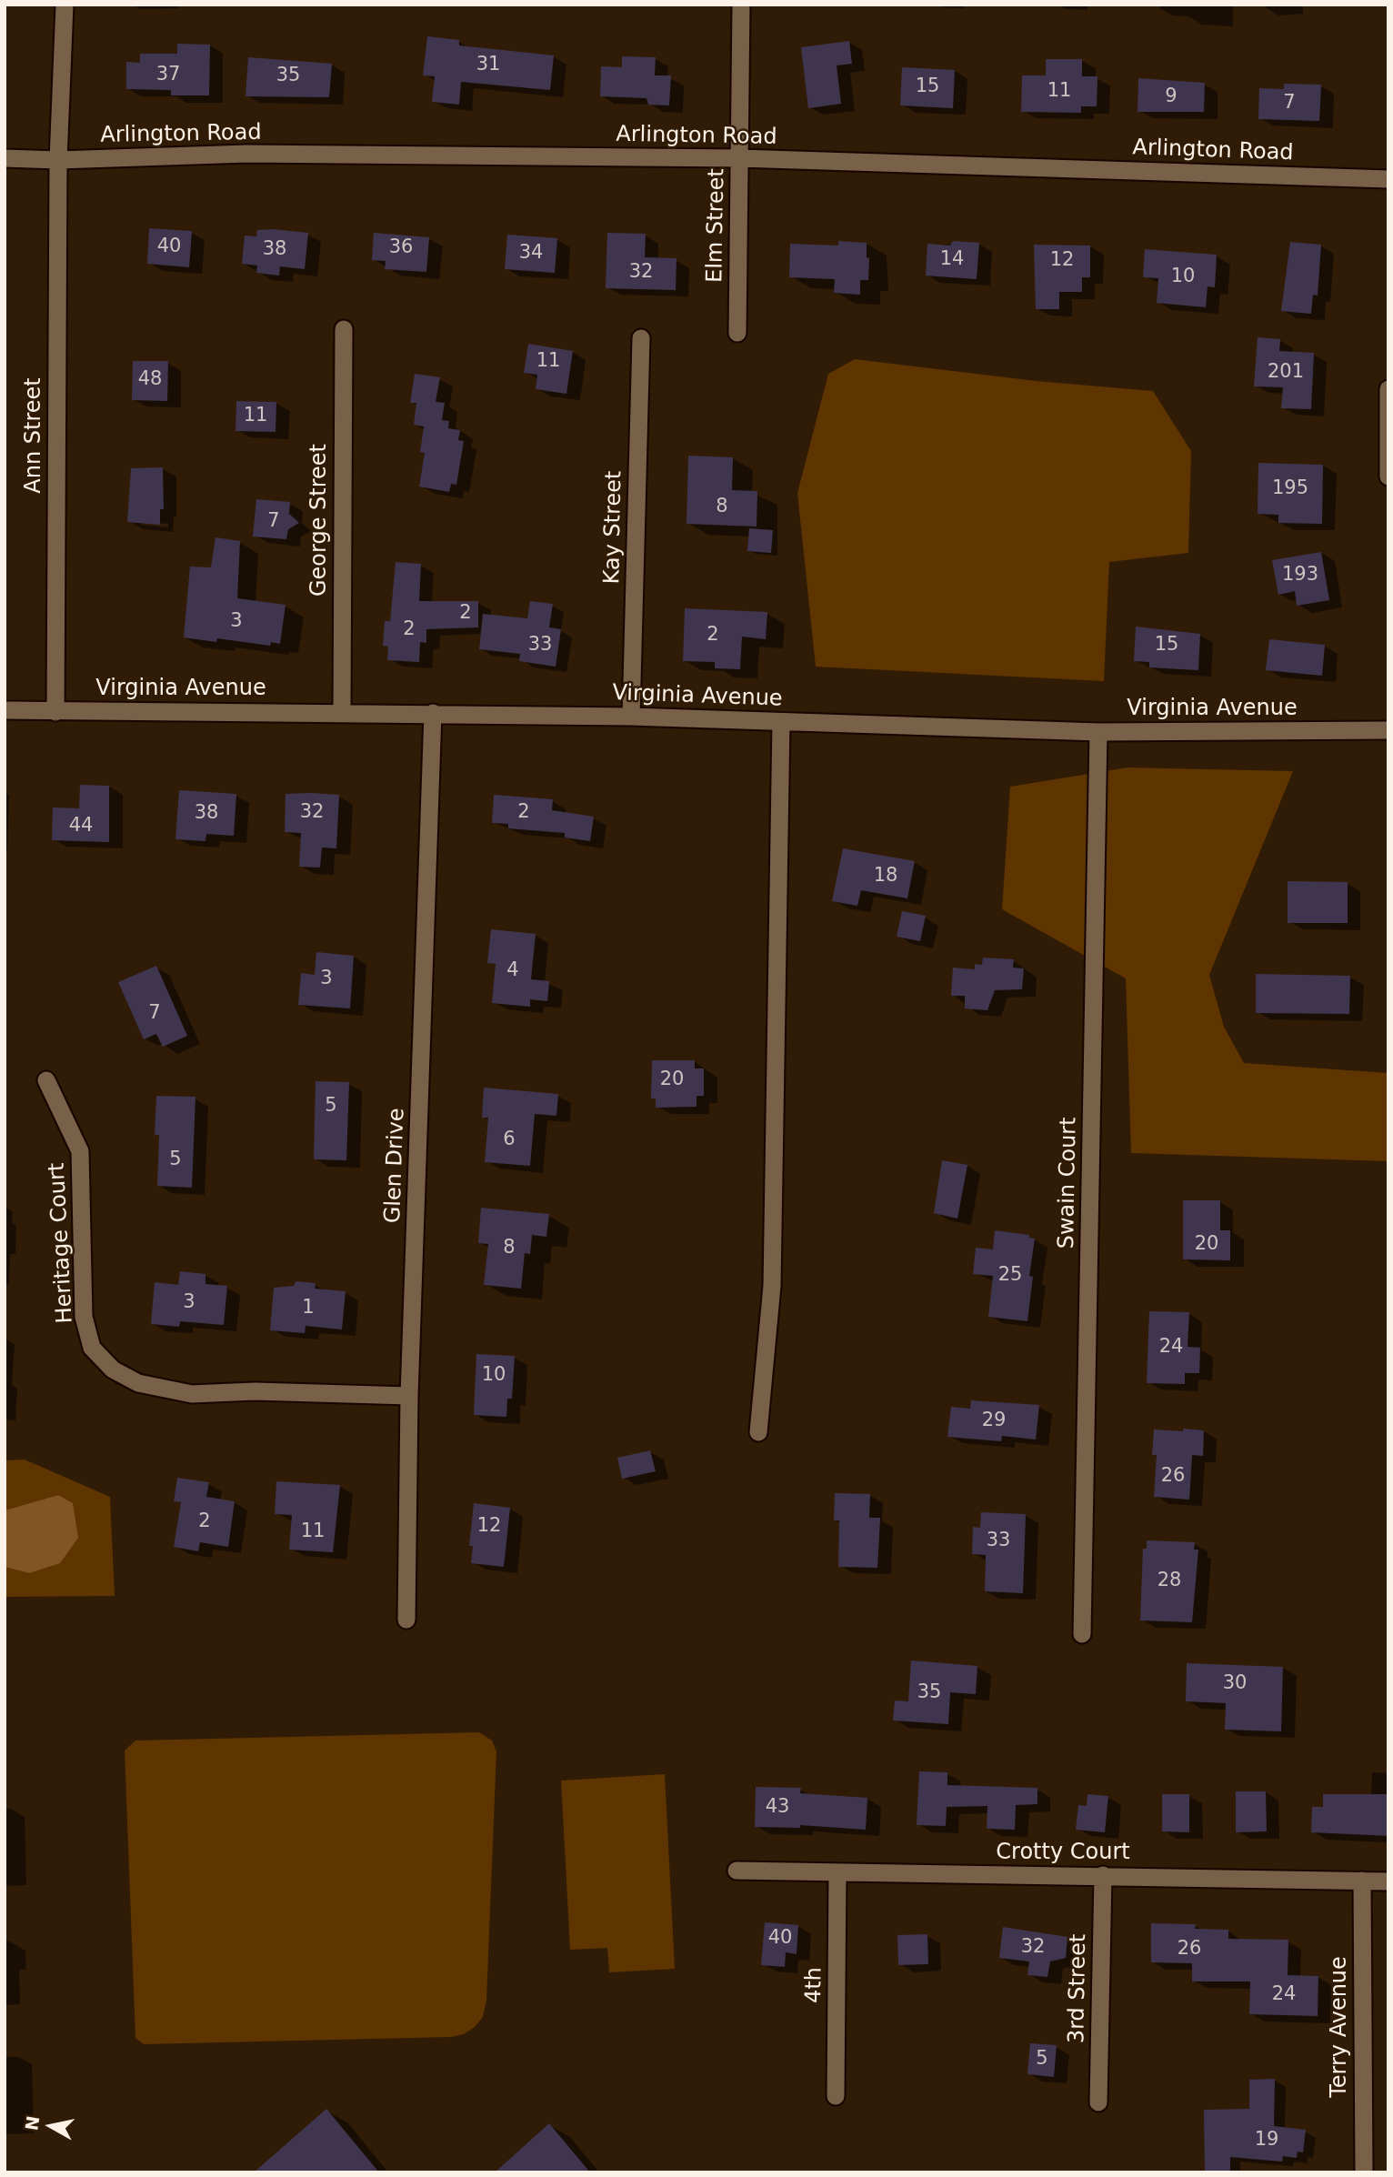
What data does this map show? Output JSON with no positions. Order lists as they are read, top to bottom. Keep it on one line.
{"streets":{"street":["Arlington Road","Elm Street","Ann Street","George Street","Kay Street","Virginia Avenue","Glen Drive","Swain Court","Heritage Court","Crotty Court","4th","3rd Street","Terry Avenue"]},"crossings":[["Arlington Road","Elm Street"],["Arlington Road","Ann Street"],["Ann Street","Virginia Avenue"],["George Street","Virginia Avenue"],["Kay Street","Virginia Avenue"],["Virginia Avenue","Glen Drive"],["Virginia Avenue","Swain Court"],["Glen Drive","Heritage Court"],["Crotty Court","4th"],["Crotty Court","3rd Street"],["Crotty Court","Terry Avenue"]],"house_numbers":["31","37","35","15","11","9","7","40","36","38","34","14","12","32","10","11","201","48","11","195","8","7","193","2","3","2","2","33","15","32","2","38","44","18","4","3","7","20","5","6","5","20","8","25","3","1","24","10","29","26","2","12","11","33","28","30","35","43","40","32","26","24","5","19"],"north":"left"}
